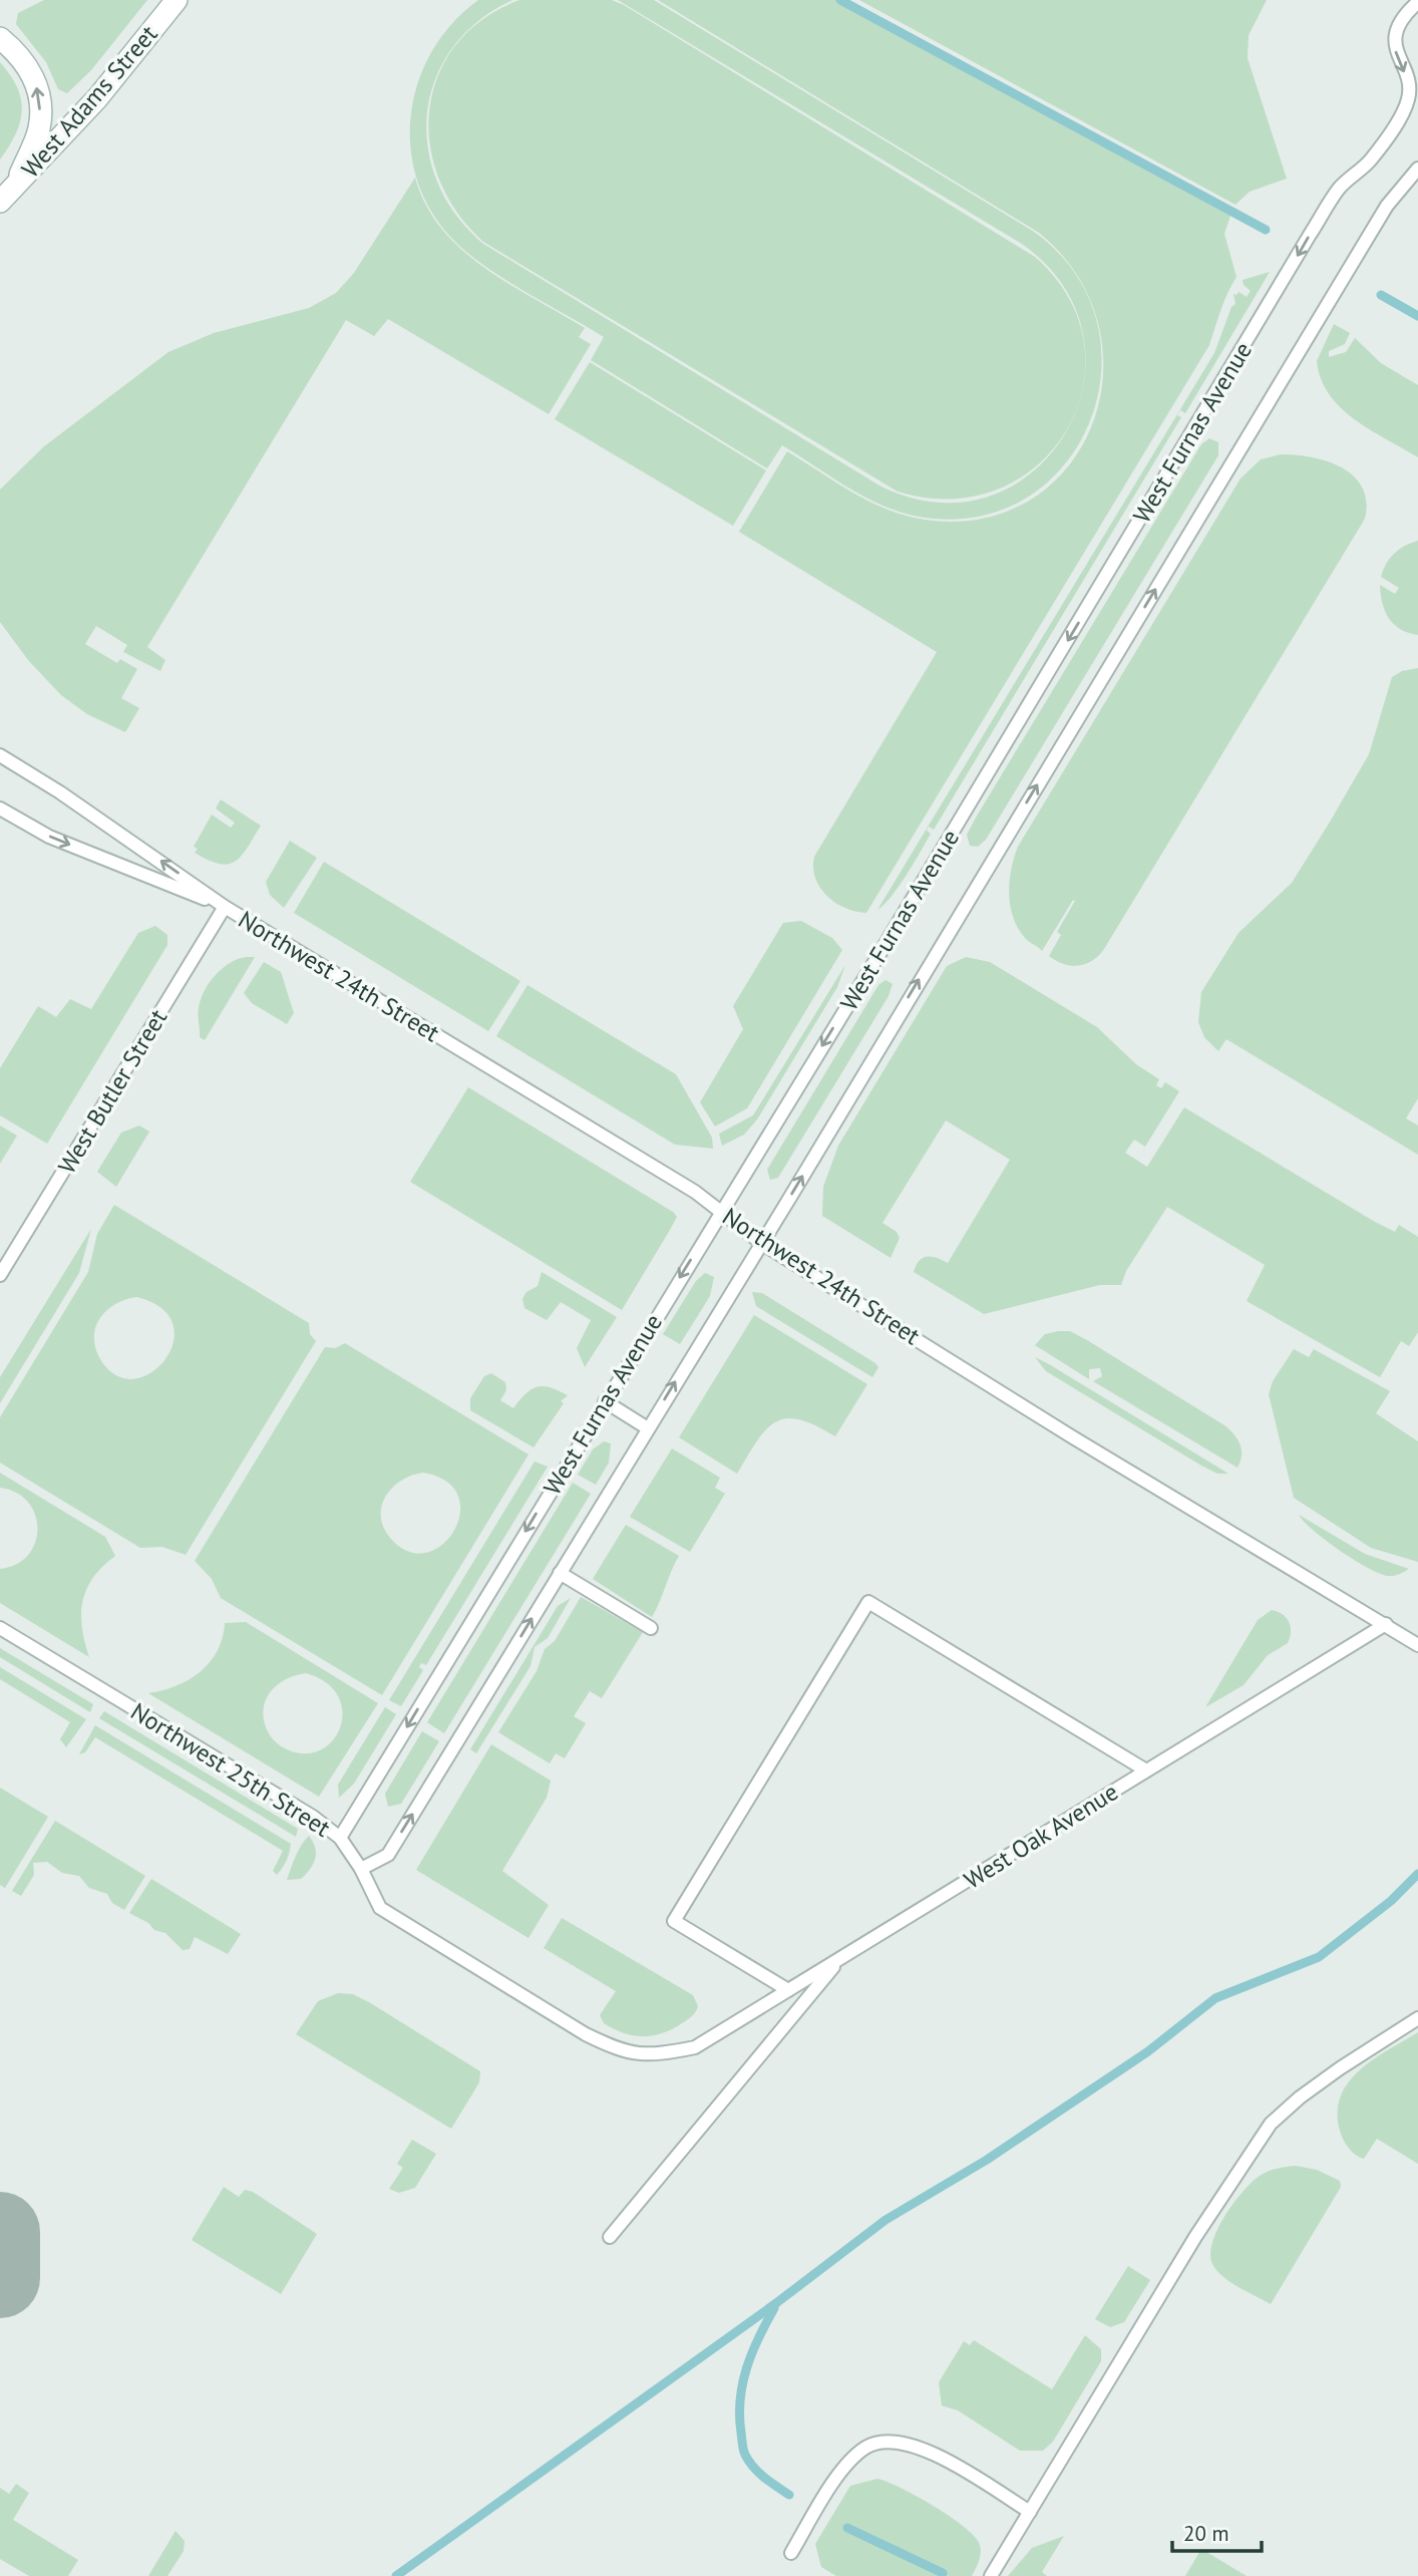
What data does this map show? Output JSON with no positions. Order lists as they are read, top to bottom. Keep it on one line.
{"streets":{"main road":["West Adams Street"],"lane":["West Furnas Avenue","Northwest 24th Street","West Butler Street","Northwest 25th Street","West Oak Avenue"]},"crossings":[["West Furnas Avenue","Northwest 24th Street"],["West Furnas Avenue","Northwest 25th Street"],["Northwest 24th Street","West Butler Street"],["Northwest 24th Street","West Oak Avenue"],["Northwest 25th Street","West Oak Avenue"]],"scale_bar":"20 m"}
